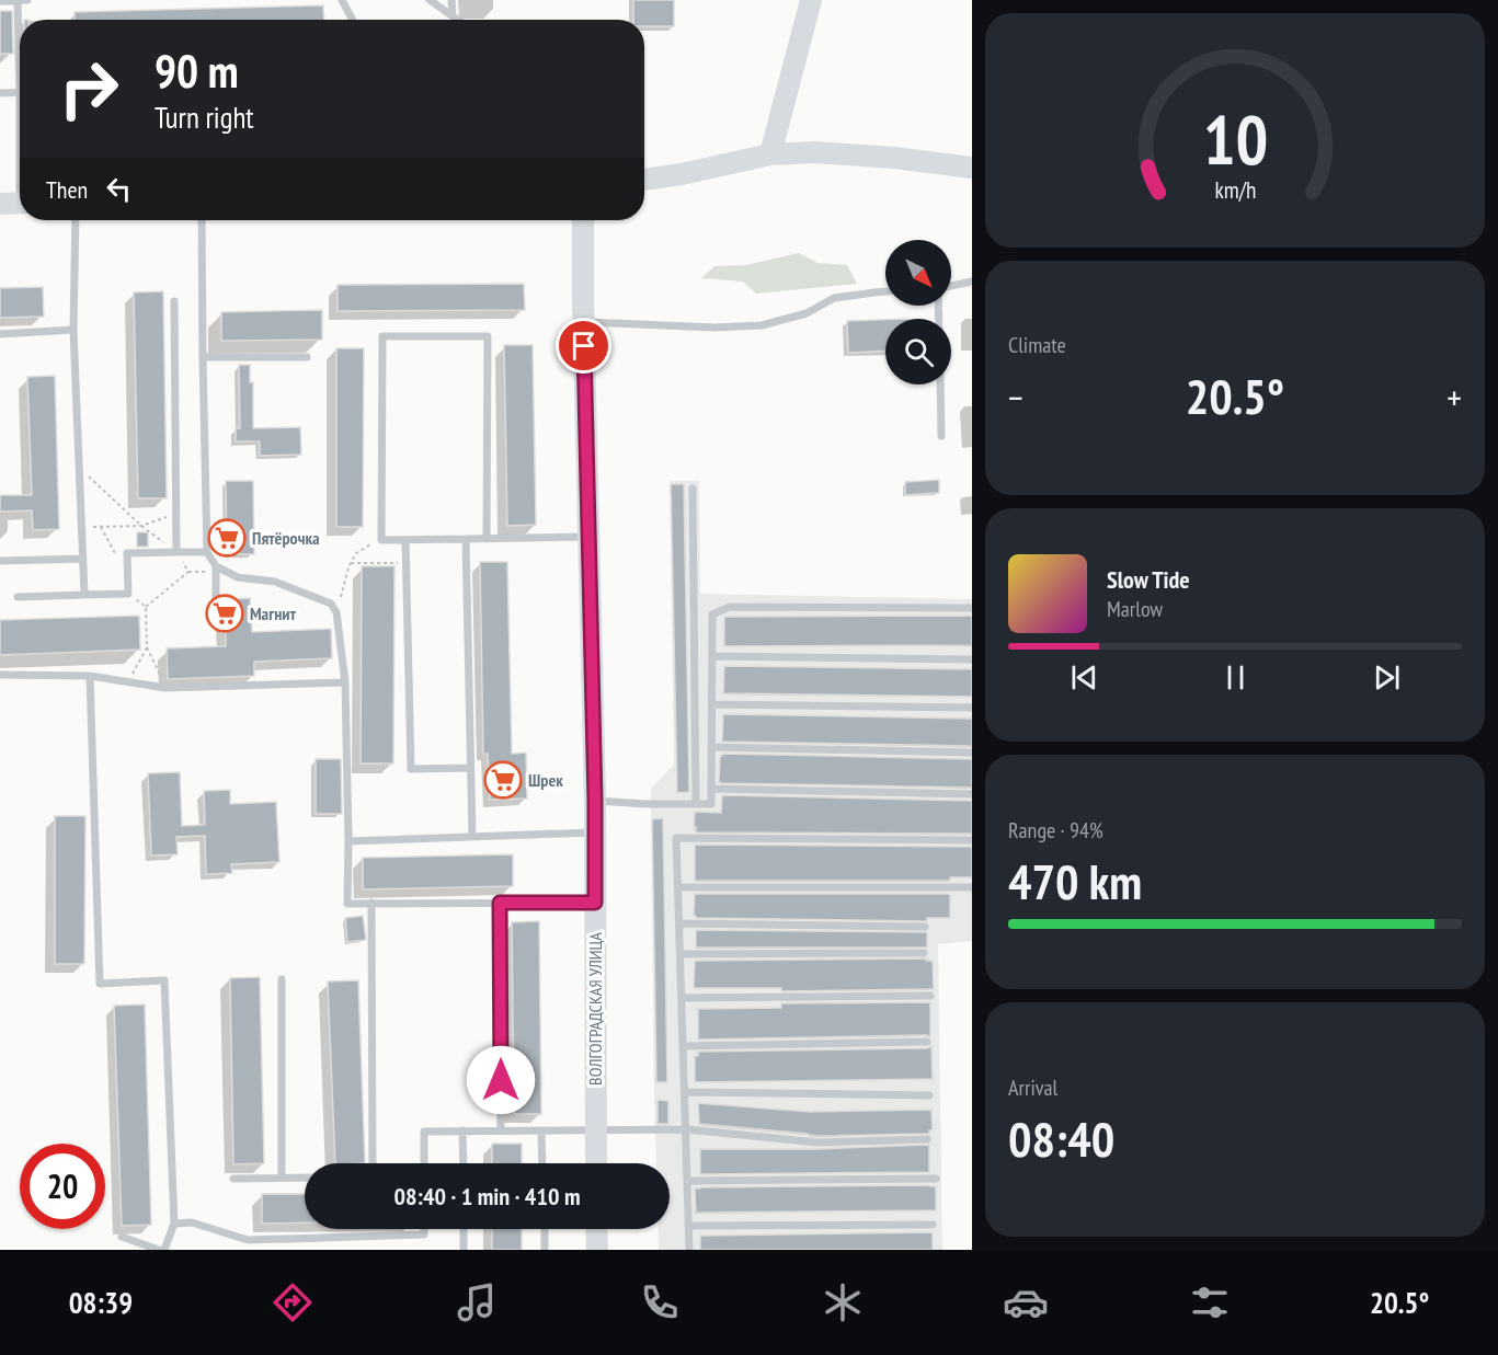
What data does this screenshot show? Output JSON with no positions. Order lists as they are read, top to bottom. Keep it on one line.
{"streets":{"main road":["ВОЛГОГРАДСКАЯ УЛИЦА"]},"places":{"supermarket":["Пятёрочка","Магнит","Шрек"]},"north":"bottom right","page":{"turn":["90 m","Turn right"],"then":"Then","tile":["Climate",["Range · 94%","470 km"],["Arrival","08:40"]],"heat":["−","20.5°","+"],"song":["Slow Tide","Marlow"],"limit":"20","trip":"08:40 · 1 min · 410 m","tabs":["08:39","20.5°"],"gauge":["10","km/h"]}}
